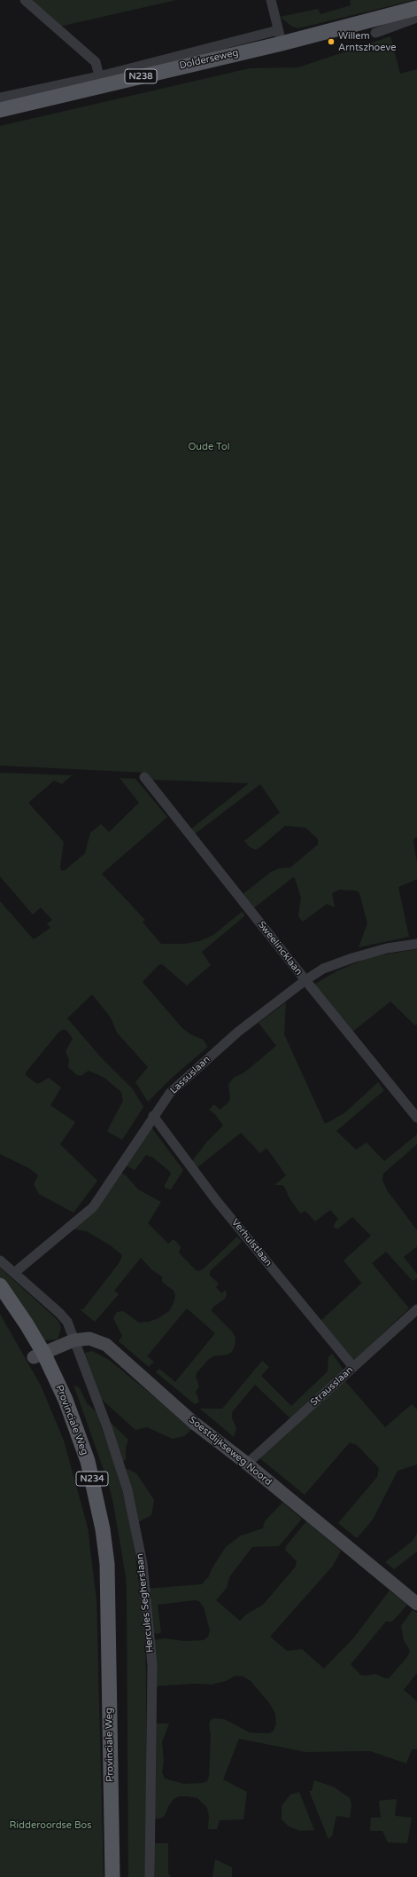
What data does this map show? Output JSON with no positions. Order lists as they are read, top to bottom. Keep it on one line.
{"streets":{"main road":["Dolderseweg","N238","Provinciale Weg","Soestdijkseweg Noord","N234"],"street":["Sweelincklaan","Lassuslaan","Verhulstlaan","Strausslaan","Hercules Segherslaan"]},"crossings":[["Sweelincklaan","Lassuslaan"],["Lassuslaan","Verhulstlaan"],["Lassuslaan","Hercules Segherslaan"],["Verhulstlaan","Strausslaan"],["Strausslaan","Soestdijkseweg Noord"],["Provinciale Weg","Soestdijkseweg Noord"],["Soestdijkseweg Noord","Hercules Segherslaan"]],"parks":["Oude Tol","Ridderoordse Bos"],"places":["Willem Arntszhoeve"]}
